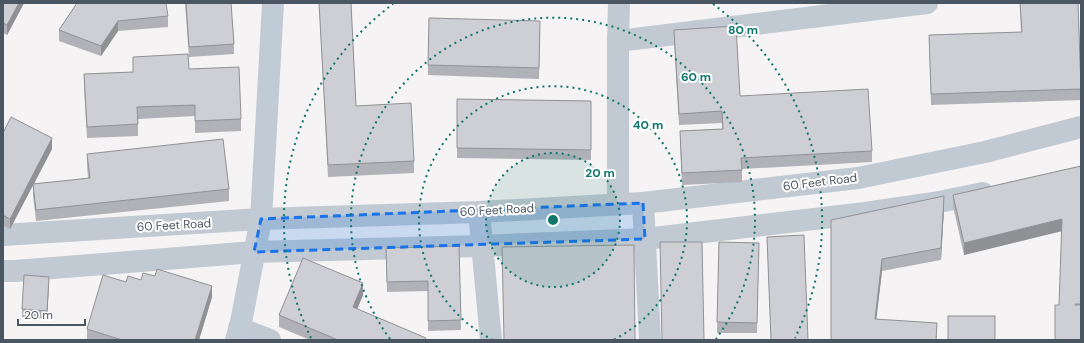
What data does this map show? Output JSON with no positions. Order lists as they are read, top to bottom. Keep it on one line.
{"streets":{"street":["60 Feet Road"]},"scale_bar":"20 m","rings":["80 m","60 m","40 m","20 m"]}
